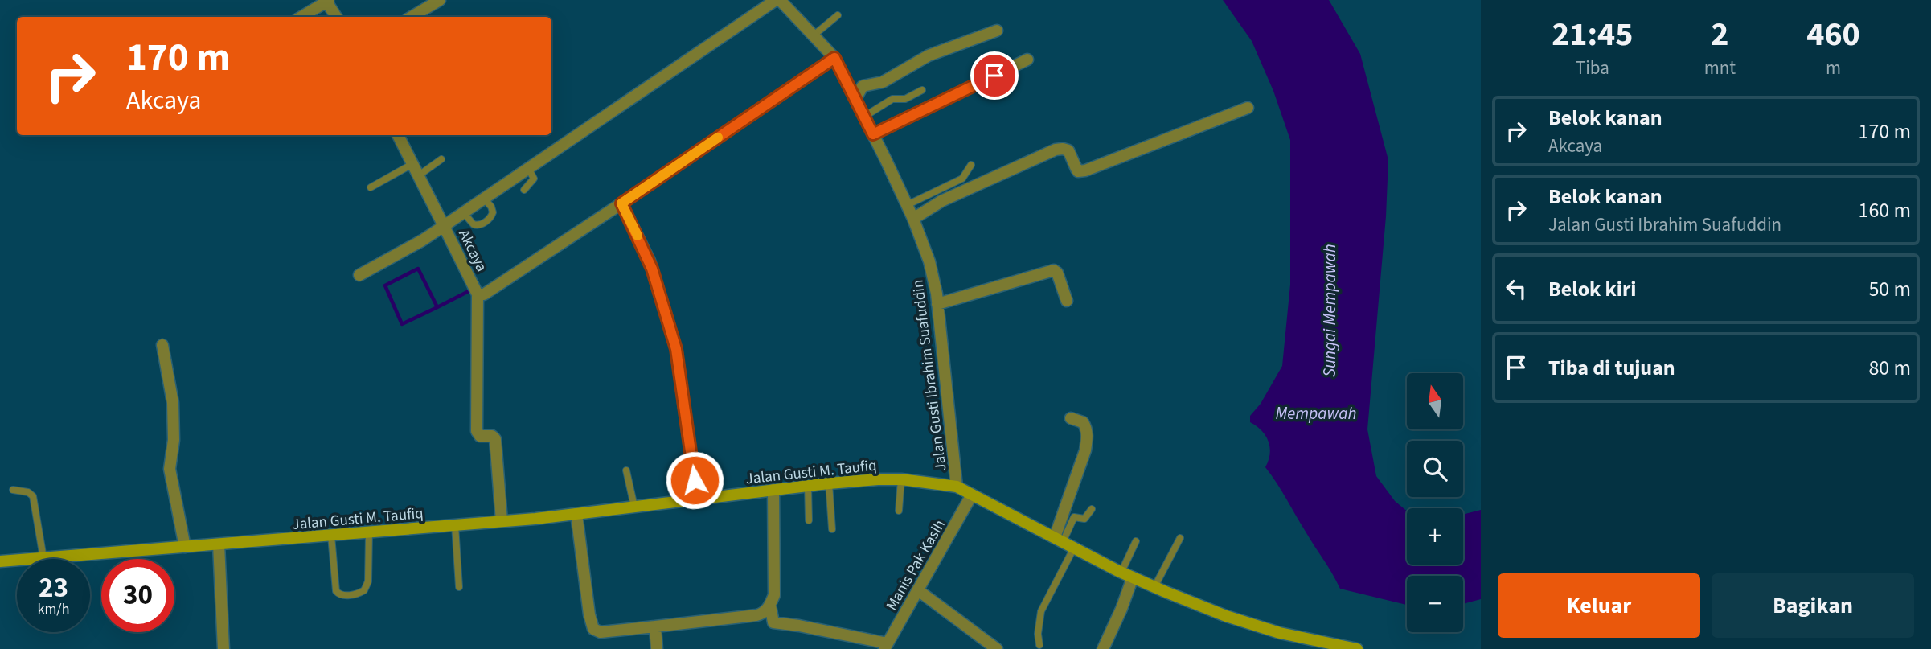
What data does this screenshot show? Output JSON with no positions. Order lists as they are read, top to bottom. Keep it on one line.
{"streets":{"main road":["Jalan Gusti M. Taufiq"],"street":["Akcaya","Jalan Gusti Ibrahim Suafuddin","Manis Pak Kasih"]},"crossings":[["Akcaya","Jalan Gusti Ibrahim Suafuddin"],["Jalan Gusti Ibrahim Suafuddin","Jalan Gusti M. Taufiq"],["Jalan Gusti M. Taufiq","Manis Pak Kasih"]],"water":["Sungai Mempawah","Mempawah"],"north":"top","page":{"eta":["21:45","Tiba","2","mnt","460","m"],"turn":["170 m","Akcaya"],"list":[{"name":"Belok kanan","note":"Akcaya","value":"170 m"},{"name":"Belok kanan","note":"Jalan Gusti Ibrahim Suafuddin","value":"160 m"},{"name":"Belok kiri","value":"50 m"},{"name":"Tiba di tujuan","value":"80 m"}],"map_buttons":["+","−"],"speed":"23 km/h","limit":"30","buttons":["Keluar","Bagikan"]}}
